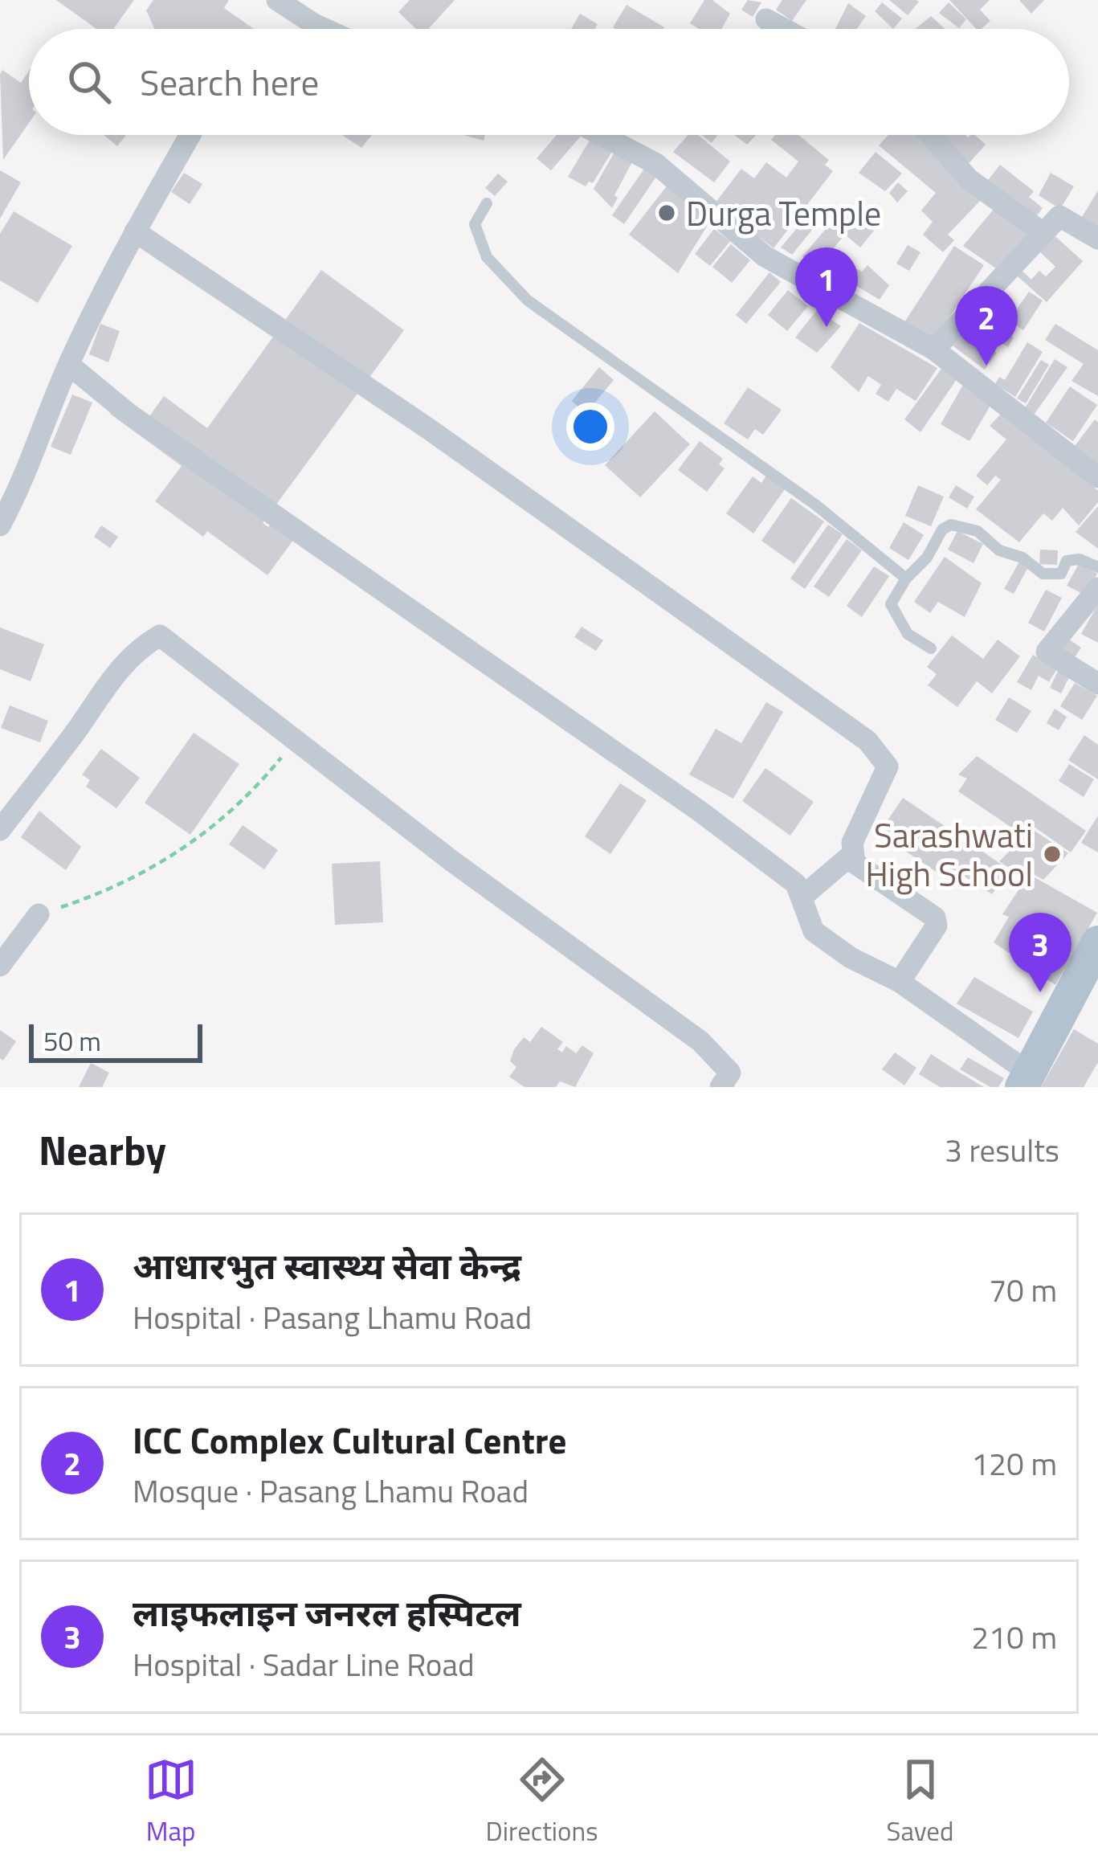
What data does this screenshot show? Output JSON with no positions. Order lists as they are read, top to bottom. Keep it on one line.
{"places":["Durga Temple","Sarashwati High School"],"scale_bar":"50 m","page":{"search":"Search here","pins":["1","2","3"],"scale":"50 m","heading":["Nearby","3 results"],"list":[{"mark":"1","name":"आधारभुत स्वास्थ्य सेवा केन्द्र","note":"Hospital · Pasang Lhamu Road","value":"70 m"},{"mark":"2","name":"ICC Complex Cultural Centre","note":"Mosque · Pasang Lhamu Road","value":"120 m"},{"mark":"3","name":"लाइफलाइन जनरल हस्पिटल","note":"Hospital · Sadar Line Road","value":"210 m"}],"nav":["Map","Directions","Saved"]}}
